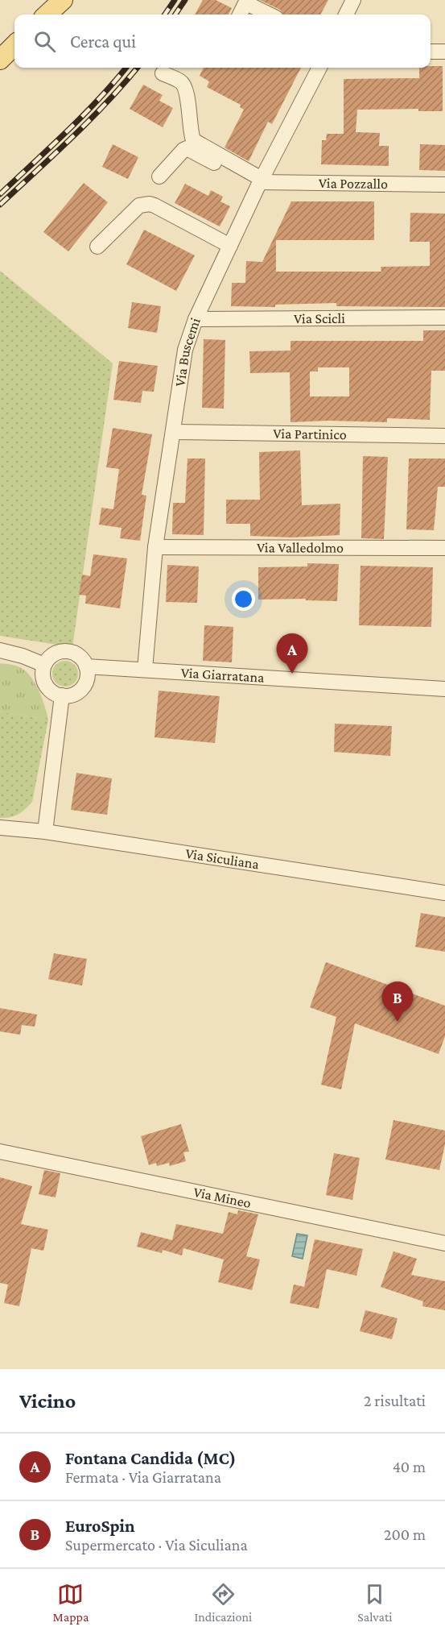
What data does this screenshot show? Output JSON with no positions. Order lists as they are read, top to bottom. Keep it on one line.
{"streets":{"street":["Via Pozzallo","Via Scicli","Via Buscemi","Via Partinico","Via Valledolmo","Via Giarratana","Via Siculiana","Via Mineo"]},"crossings":[["Via Pozzallo","Via Buscemi"],["Via Scicli","Via Buscemi"],["Via Buscemi","Via Partinico"],["Via Buscemi","Via Valledolmo"],["Via Buscemi","Via Giarratana"]],"page":{"search":"Cerca qui","pins":["A","B"],"heading":["Vicino","2 risultati"],"list":[{"mark":"A","name":"Fontana Candida (MC)","note":"Fermata · Via Giarratana","value":"40 m"},{"mark":"B","name":"EuroSpin","note":"Supermercato · Via Siculiana","value":"200 m"}],"nav":["Mappa","Indicazioni","Salvati"]}}
